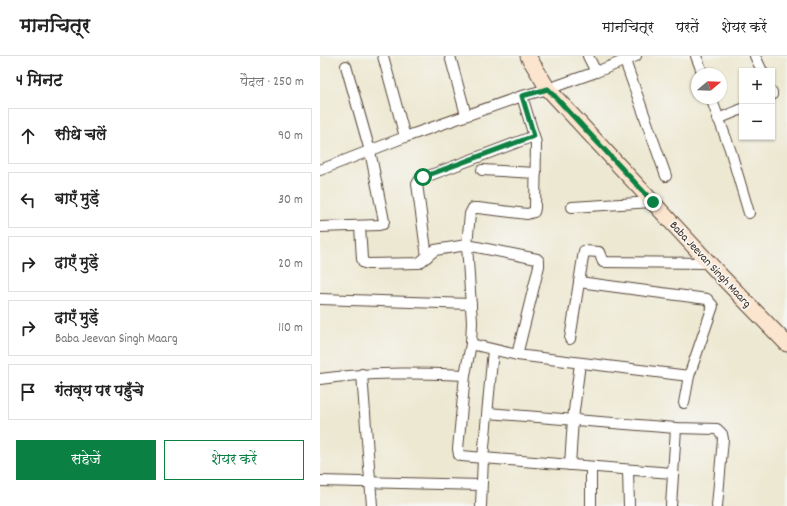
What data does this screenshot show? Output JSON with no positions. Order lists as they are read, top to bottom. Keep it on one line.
{"streets":{"street":["Baba Jeevan Singh Maarg"]},"north":"right","page":{"header":"मानचित्र","nav":["मानचित्र","परतें","शेयर करें"],"heading":["4 मिनट","पैदल · 250 m"],"map_buttons":["+","−"],"list":[["सीधे चलें","90 m"],["बाएँ मुड़ें","30 m"],["दाएँ मुड़ें","20 m"],["दाएँ मुड़ें","Baba Jeevan Singh Maarg","110 m"],"गंतव्य पर पहुँचे"],"buttons":["सहेजें","शेयर करें"]}}
